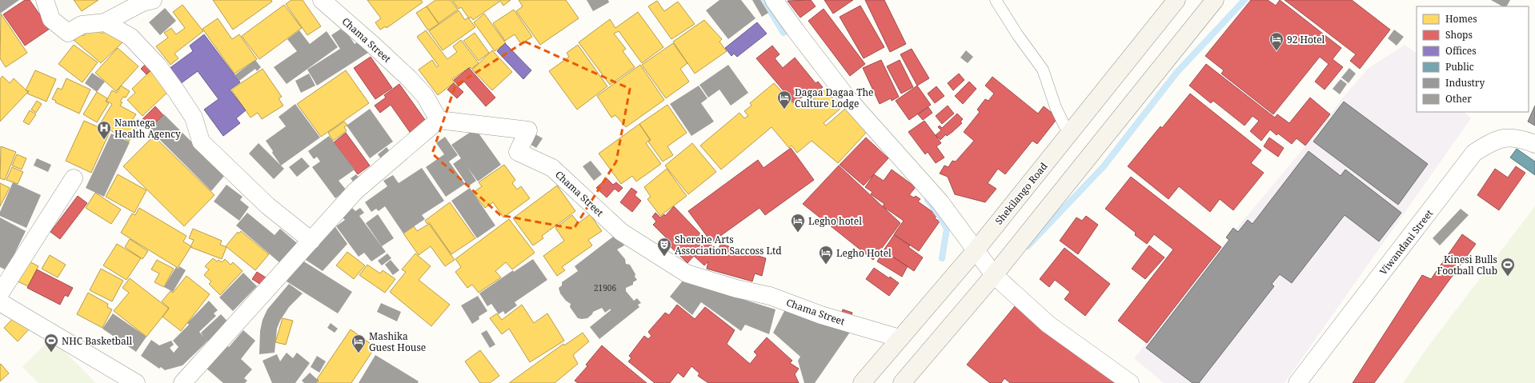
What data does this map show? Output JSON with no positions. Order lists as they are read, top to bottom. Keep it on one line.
{"streets":{"main road":["Shekilango Road"],"street":["Chama Street","Viwandani Street"]},"crossings":[["Chama Street","Shekilango Road"]],"places":{"hotel":["92 Hotel","Dagaa Dagaa The Culture Lodge","Legho hotel","Legho Hotel","Mashika Guest House"],"hospital":["Namtega Health Agency"],"theatre":["Sherehe Arts Association Saccoss Ltd"],"sports":["Kinesi Bulls Football Club","NHC Basketball"]},"house_numbers":["21906"],"legend":["Homes","Shops","Offices","Public","Industry","Other"]}
